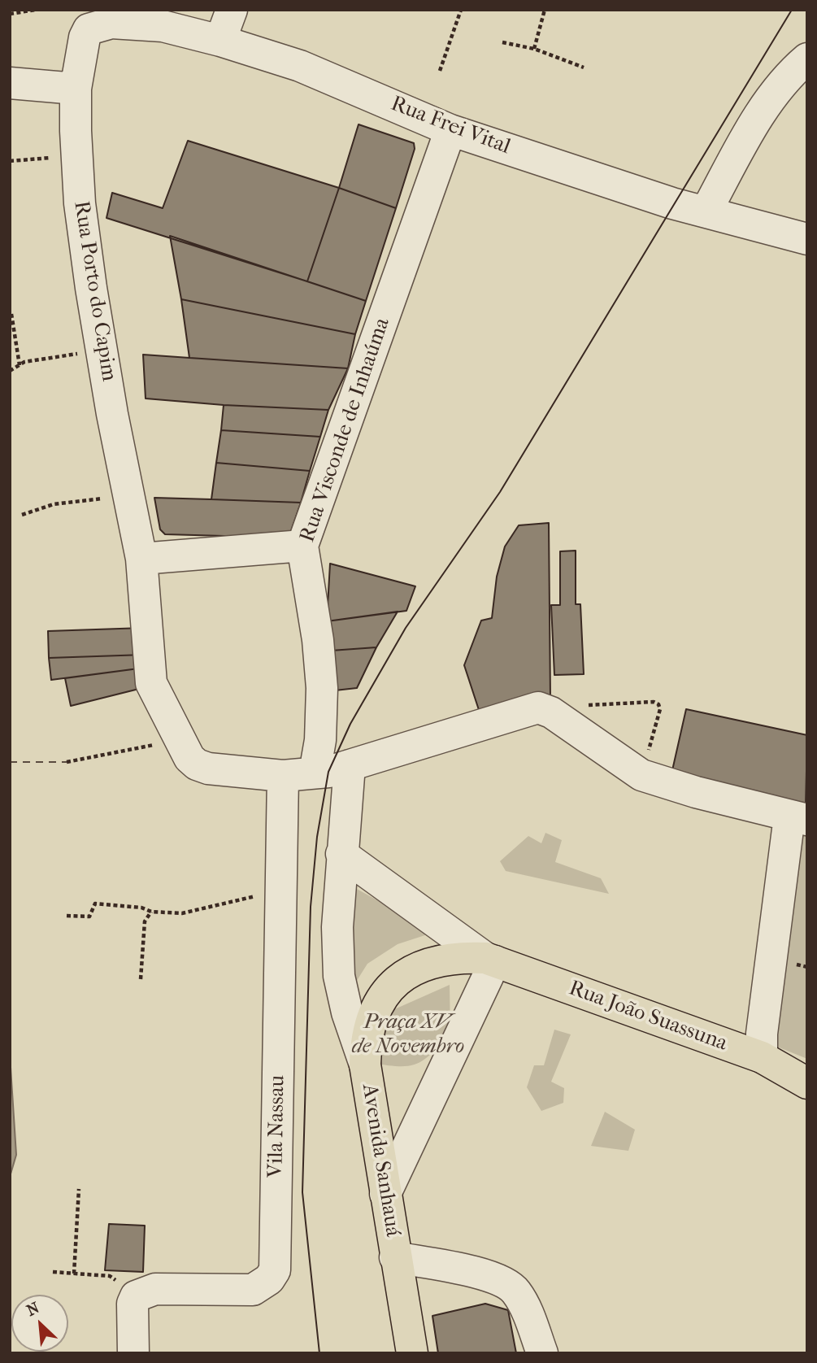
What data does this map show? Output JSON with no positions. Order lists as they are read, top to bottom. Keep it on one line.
{"streets":{"main road":["Rua João Suassuna","Avenida Sanhauá"],"street":["Rua Frei Vital","Rua Porto do Capim","Rua Visconde de Inhaúma","Vila Nassau"]},"crossings":[["Rua Frei Vital","Rua Porto do Capim"],["Rua Frei Vital","Rua Visconde de Inhaúma"],["Rua Porto do Capim","Vila Nassau"],["Rua João Suassuna","Avenida Sanhauá"]],"parks":["Praça XV de Novembro"],"north":"top left"}
